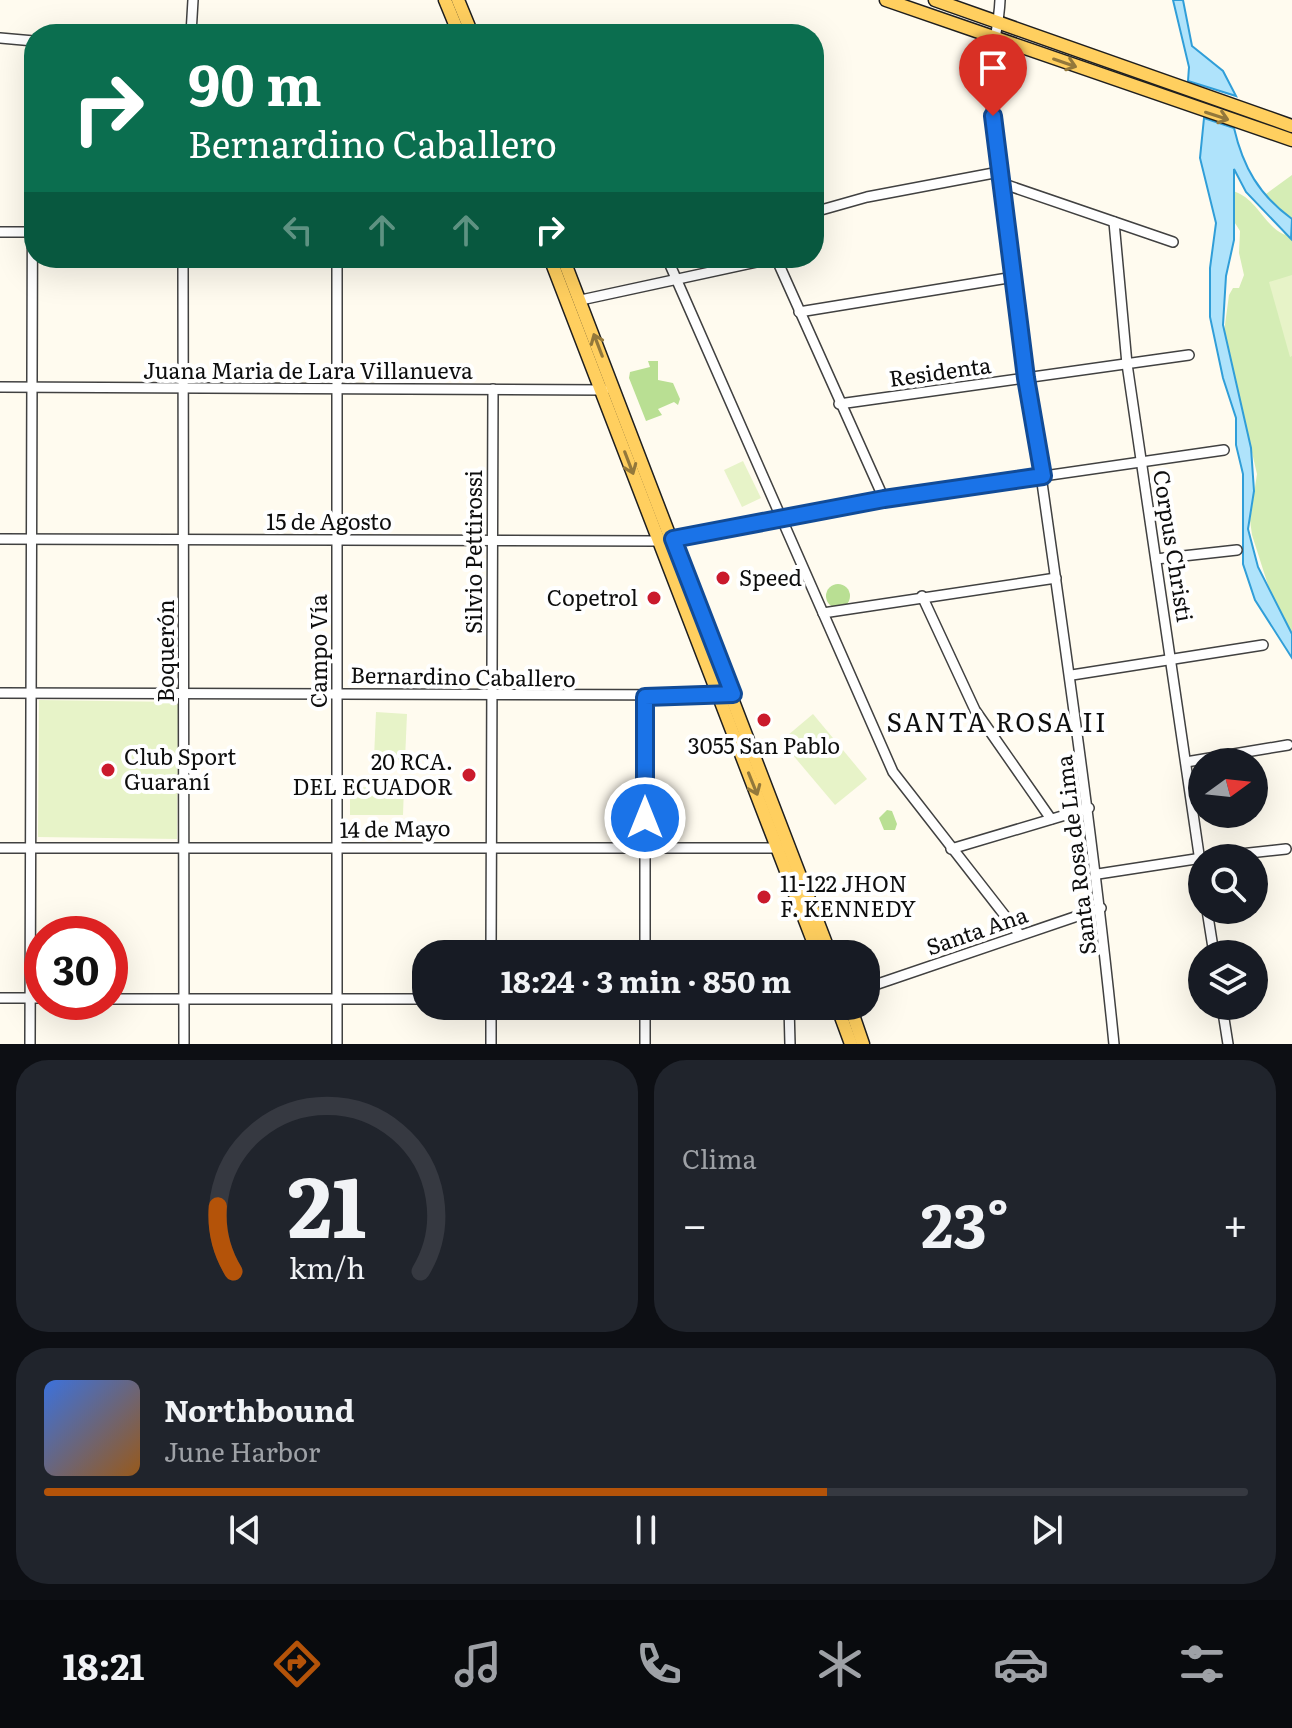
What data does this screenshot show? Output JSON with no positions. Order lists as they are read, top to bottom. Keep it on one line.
{"streets":{"street":["Juana Maria de Lara Villanueva","Residenta","15 de Agosto","Corpus Christi","Silvio Pettirossi","Boquerón","Campo Vía","Bernardino Caballero","14 de Mayo","Santa Rosa de Lima","Santa Ana"]},"crossings":[["Juana Maria de Lara Villanueva","Silvio Pettirossi"],["Juana Maria de Lara Villanueva","Boquerón"],["Juana Maria de Lara Villanueva","Campo Vía"],["Residenta","Corpus Christi"],["Residenta","Santa Rosa de Lima"],["15 de Agosto","Corpus Christi"],["15 de Agosto","Silvio Pettirossi"],["15 de Agosto","Boquerón"],["15 de Agosto","Campo Vía"],["15 de Agosto","Santa Rosa de Lima"],["Silvio Pettirossi","Bernardino Caballero"],["Silvio Pettirossi","14 de Mayo"],["Boquerón","Bernardino Caballero"],["Boquerón","14 de Mayo"],["Campo Vía","Bernardino Caballero"],["Campo Vía","14 de Mayo"],["Santa Rosa de Lima","Santa Ana"]],"districts":["SANTA ROSA II"],"places":["Speed","Copetrol","3055 San Pablo","Club Sport Guaraní","20 RCA. DEL ECUADOR","11-122 JHON F. KENNEDY"],"north":"right","page":{"turn":["90 m","Bernardino Caballero"],"limit":"30","trip":"18:24 · 3 min · 850 m","tile":"Clima","heat":["−","23°","+"],"song":["Northbound","June Harbor"],"tabs":"18:21","gauge":["21","km/h"]}}
